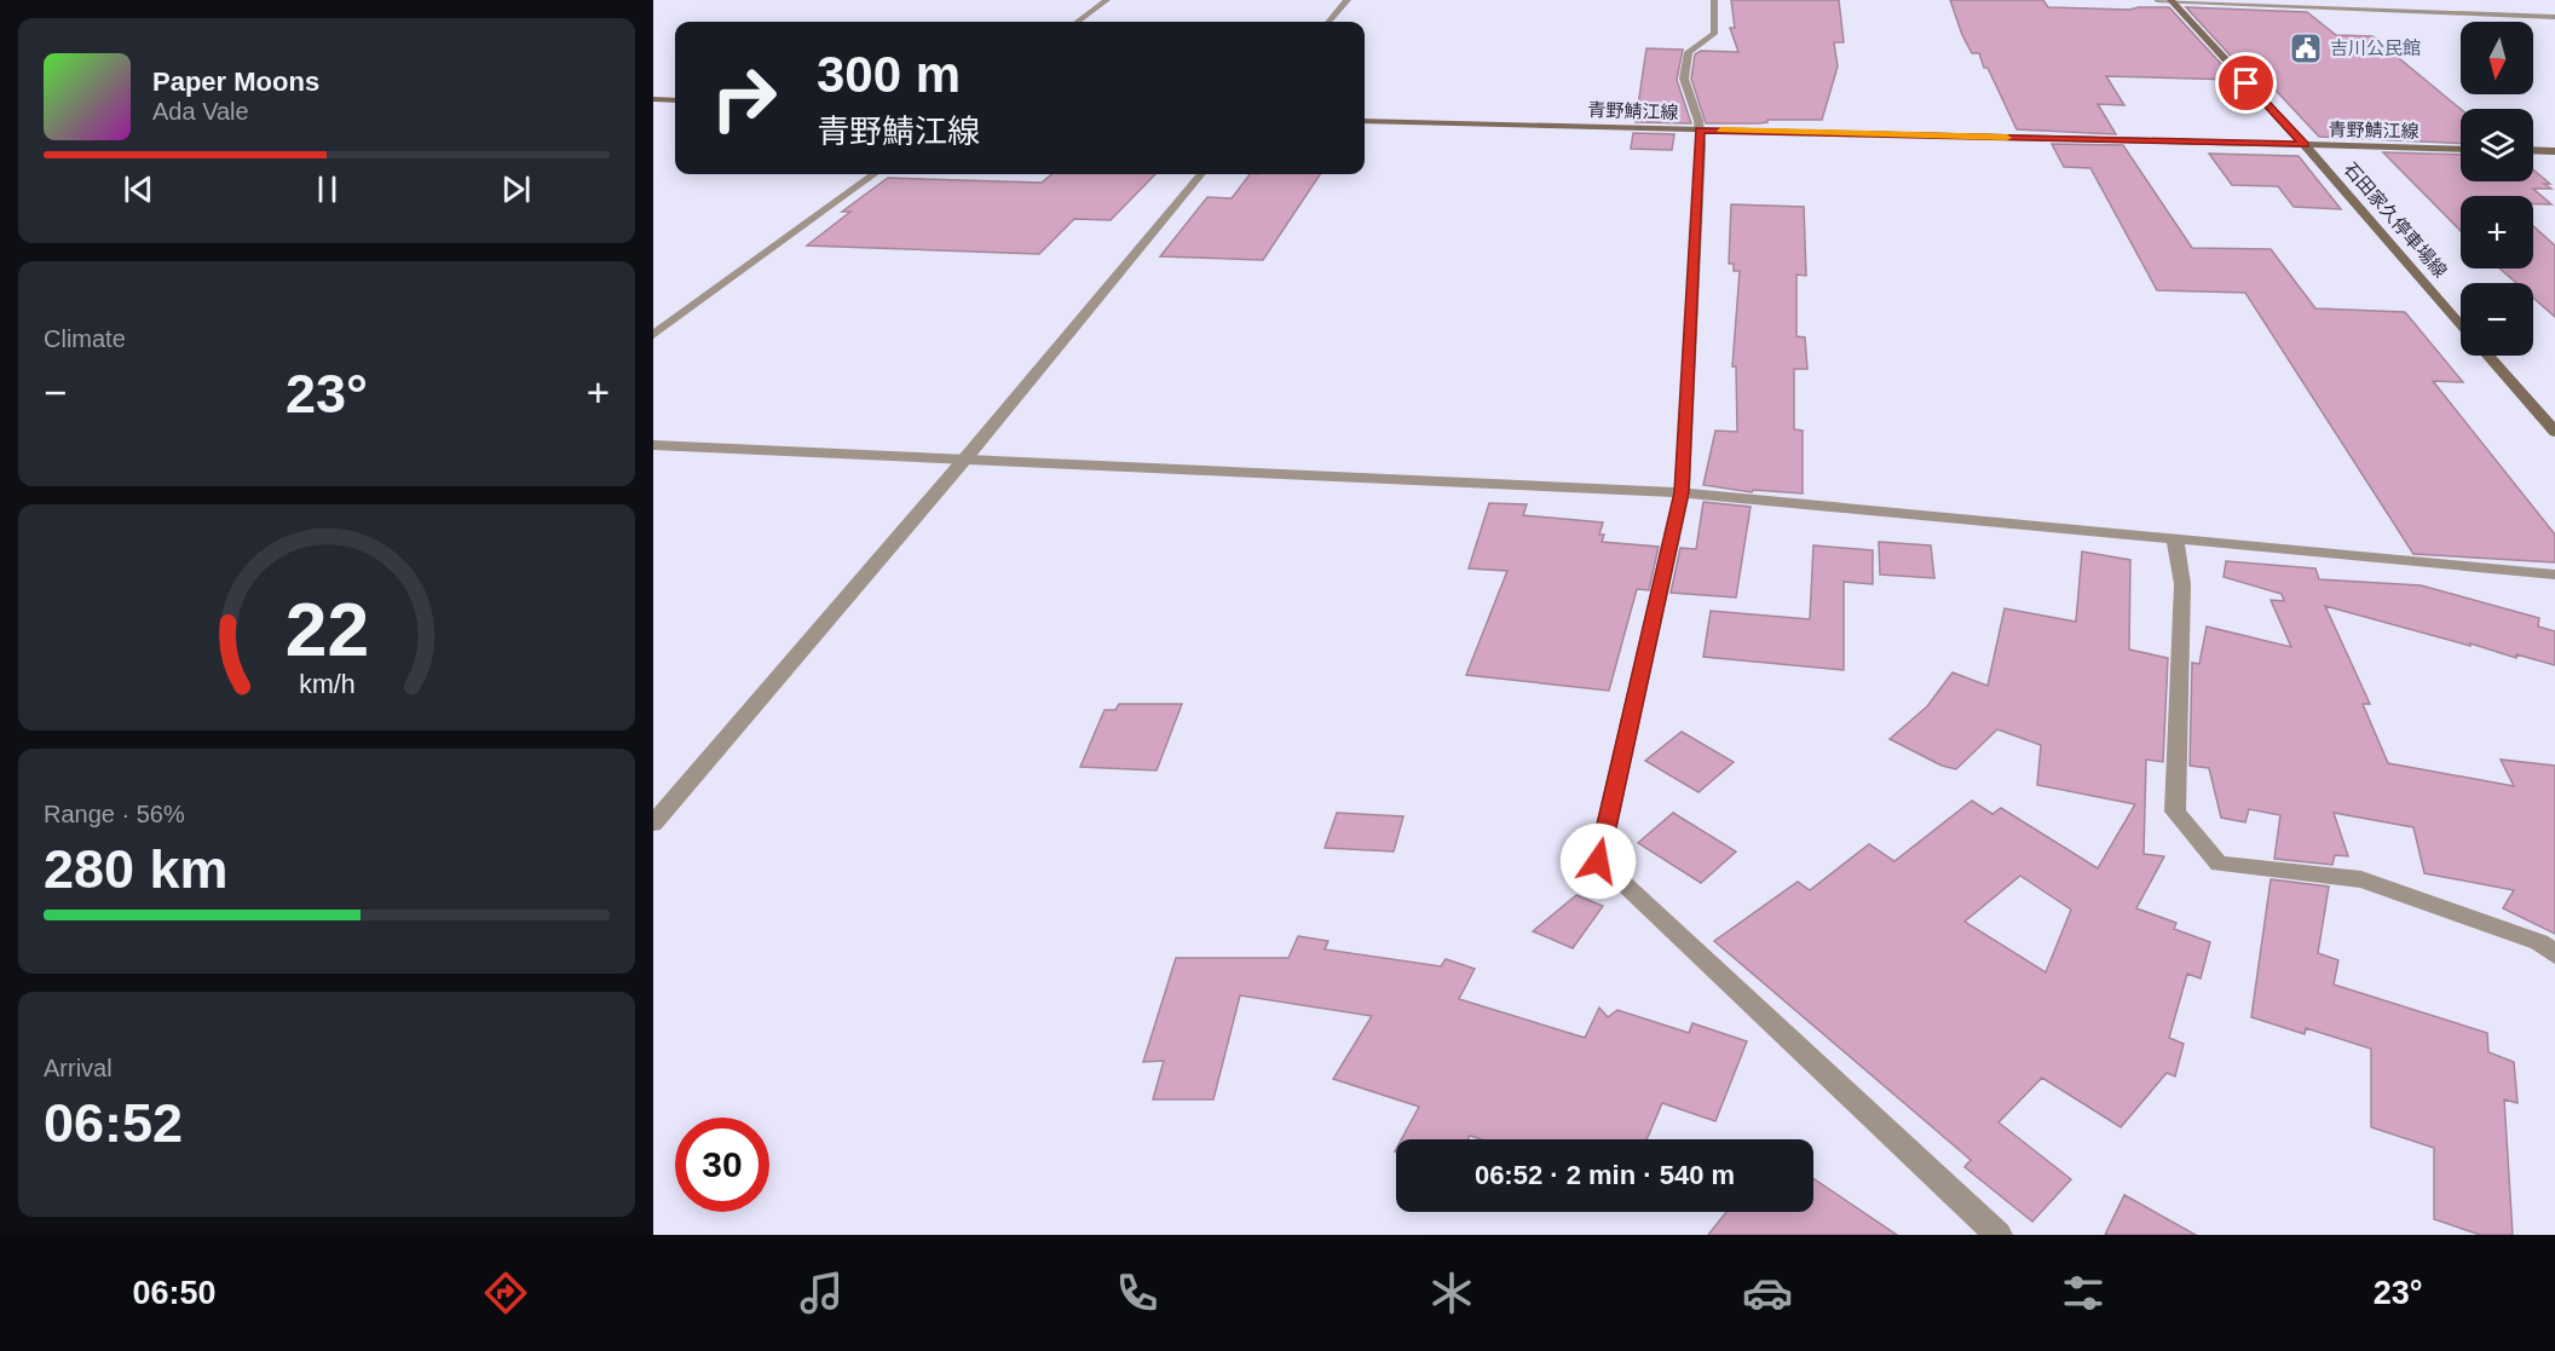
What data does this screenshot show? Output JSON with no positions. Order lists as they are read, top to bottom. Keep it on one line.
{"streets":{"main road":["青野鯖江線","石田家久停車場線"]},"crossings":[["青野鯖江線","石田家久停車場線"]],"places":{"public building":["吉川公民館"]},"north":"bottom","page":{"map_buttons":["+","−"],"turn":["300 m","青野鯖江線"],"song":["Paper Moons","Ada Vale"],"tile":["Climate",["Range · 56%","280 km"],["Arrival","06:52"]],"heat":["−","23°","+"],"limit":"30","trip":"06:52 · 2 min · 540 m","tabs":["06:50","23°"],"gauge":["22","km/h"]}}
